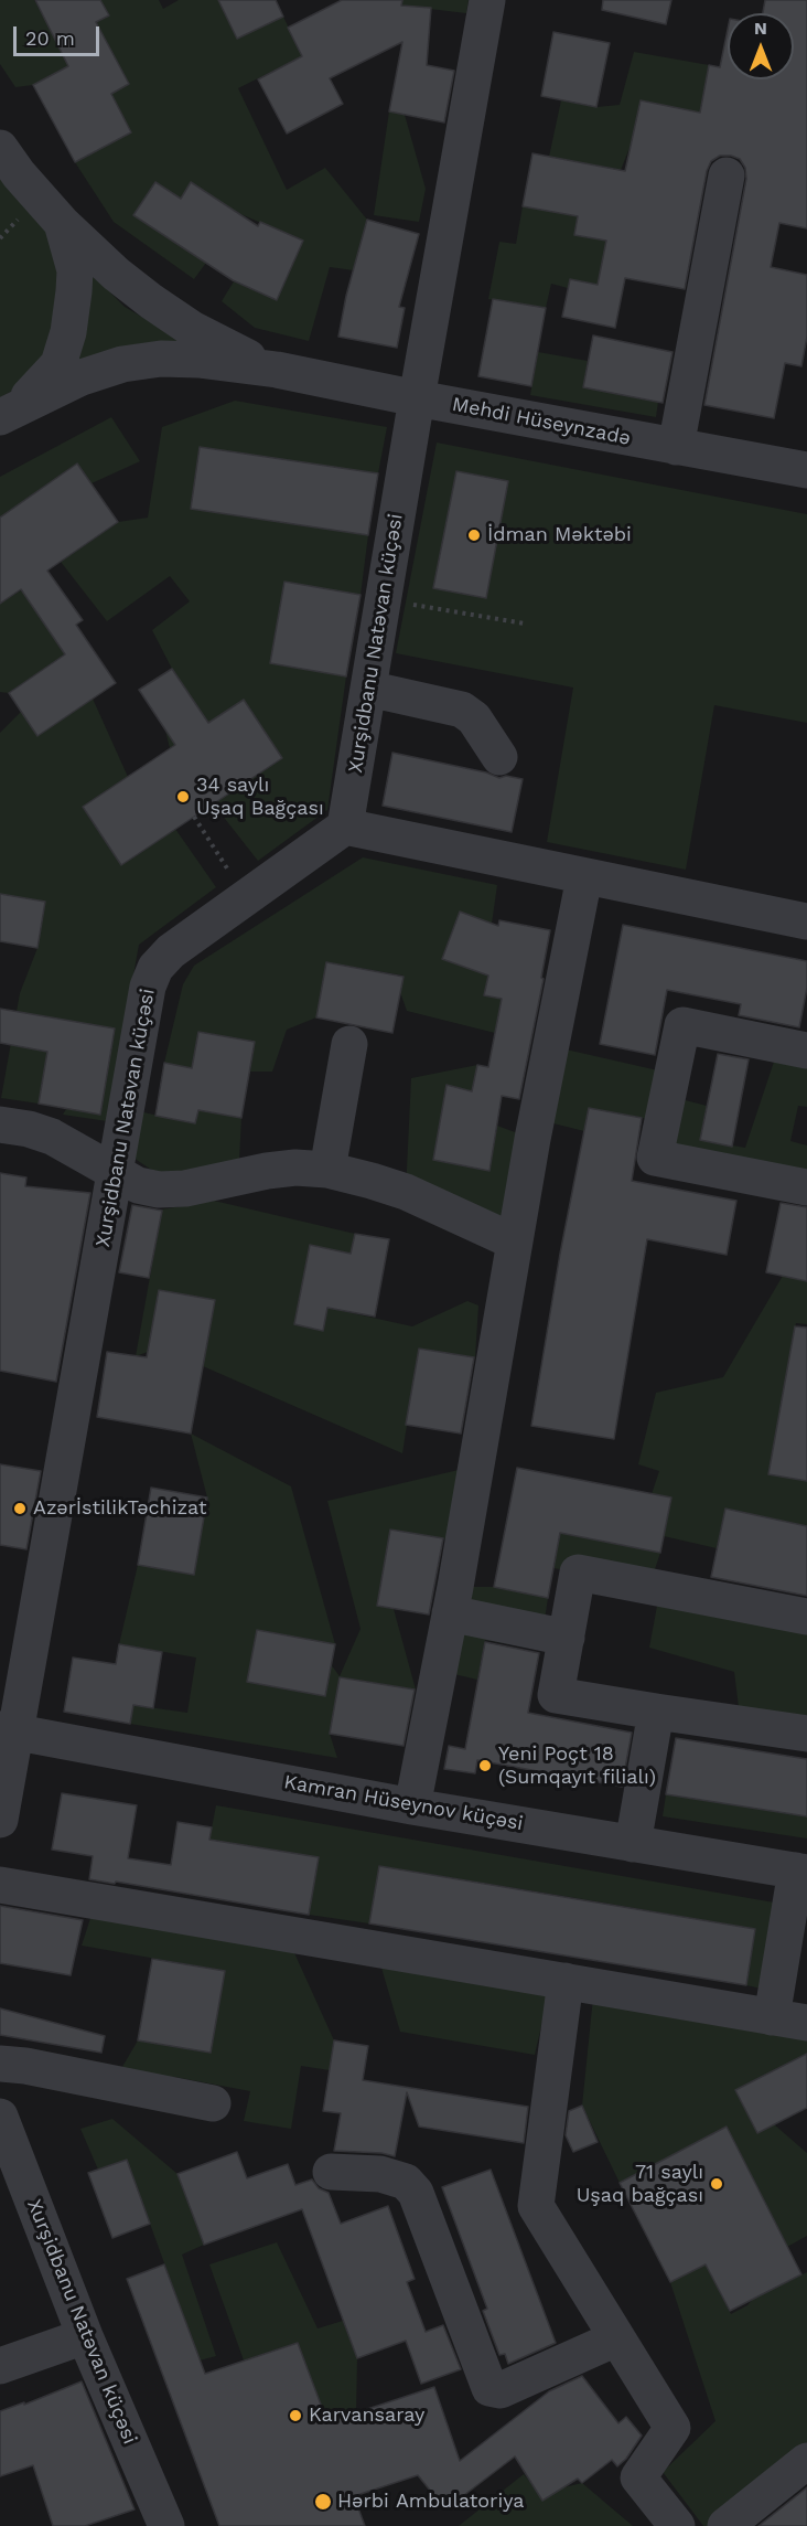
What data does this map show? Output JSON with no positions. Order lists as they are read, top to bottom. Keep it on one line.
{"streets":{"street":["Mehdi Hüseynzadə","Xurşidbanu Natəvan küçəsi","Kamran Hüseynov küçəsi"]},"crossings":[["Mehdi Hüseynzadə","Xurşidbanu Natəvan küçəsi"],["Xurşidbanu Natəvan küçəsi","Kamran Hüseynov küçəsi"]],"places":["İdman Məktəbi","34 saylı Uşaq Bağçası","AzərİstilikTəchizat","Yeni Poçt 18 (Sumqayıt filialı)","71 saylı Uşaq bağçası","Karvansaray","Hərbi Ambulatoriya"],"scale_bar":"20 m","north":"top"}
